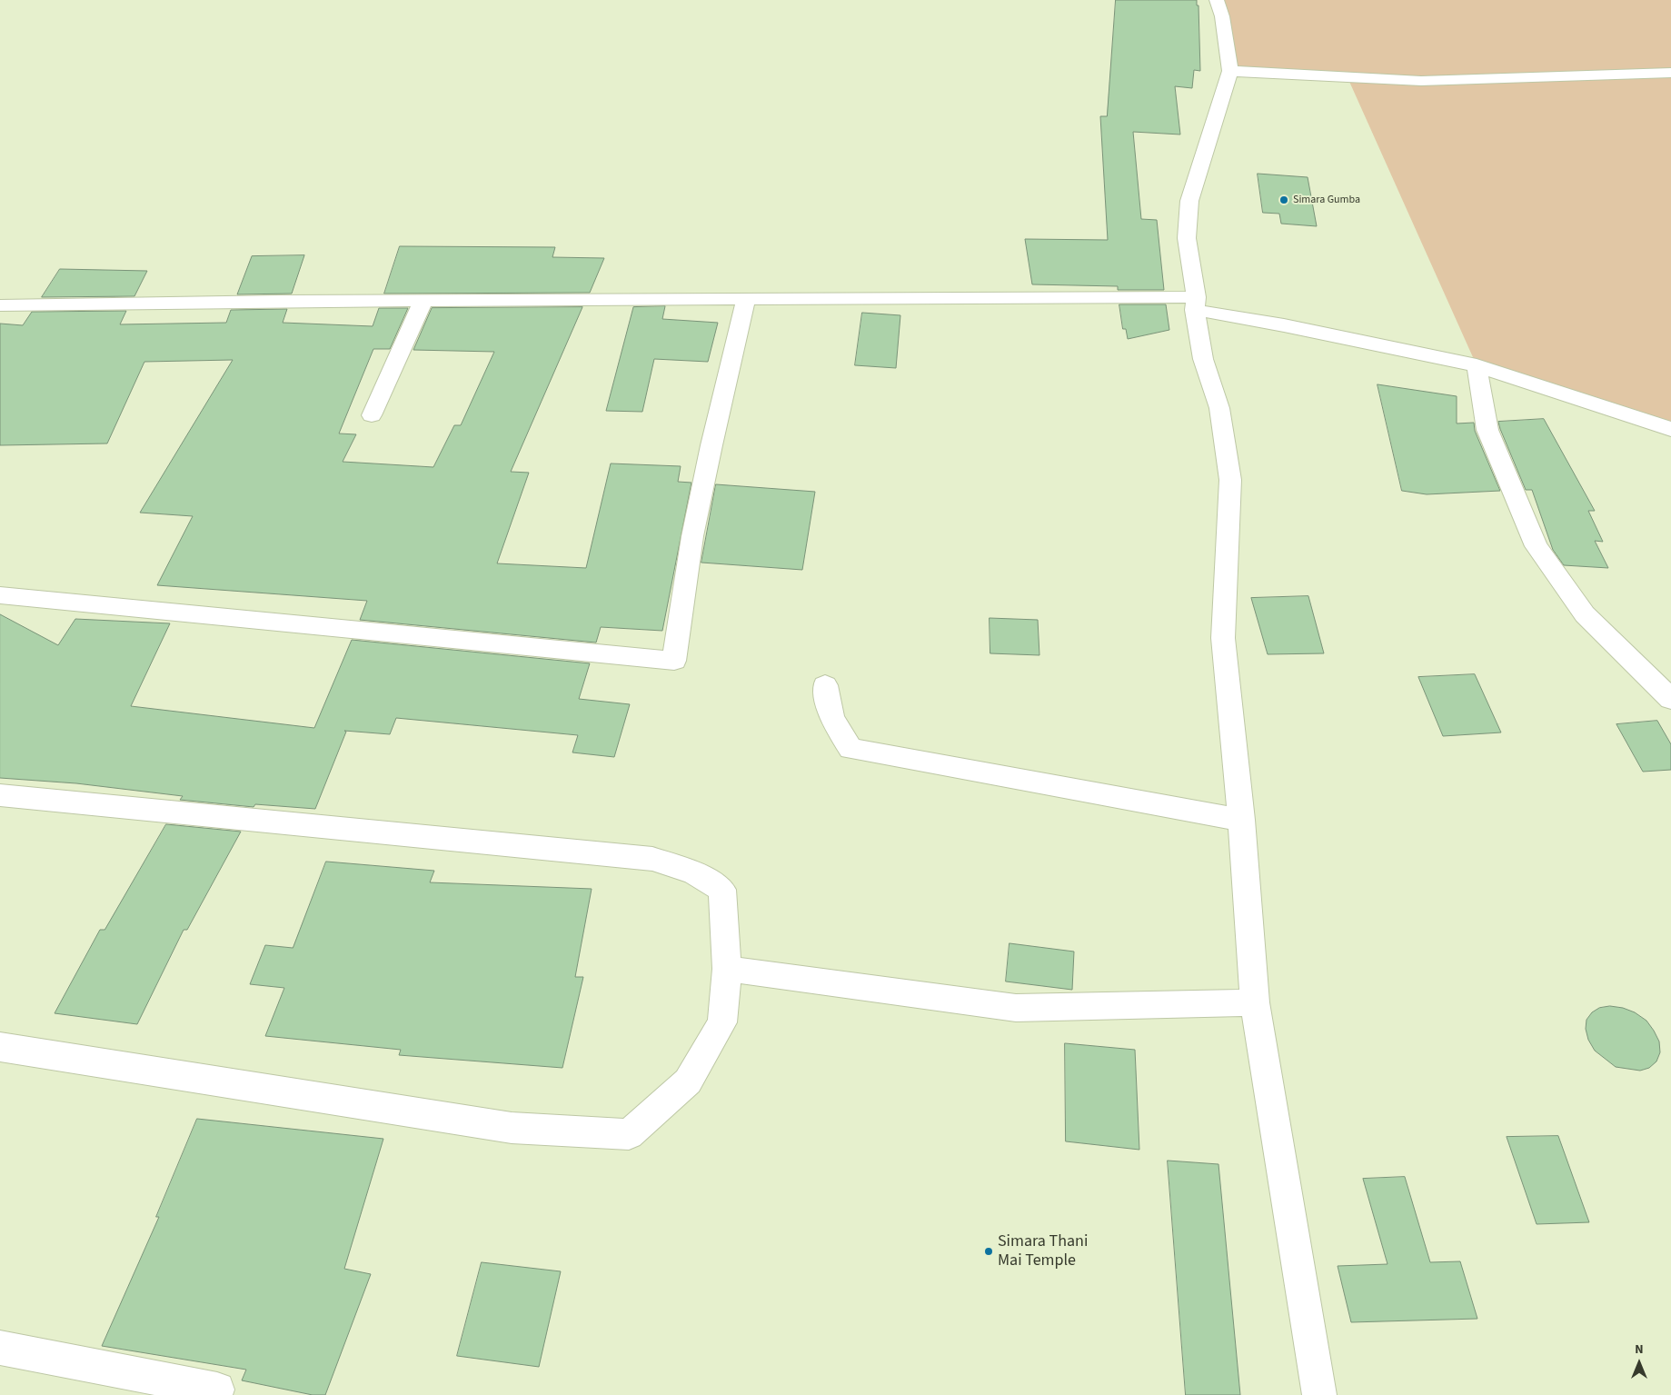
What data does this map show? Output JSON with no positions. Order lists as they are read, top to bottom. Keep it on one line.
{"places":["Simara Gumba","Simara Thani Mai Temple"],"north":"top"}
